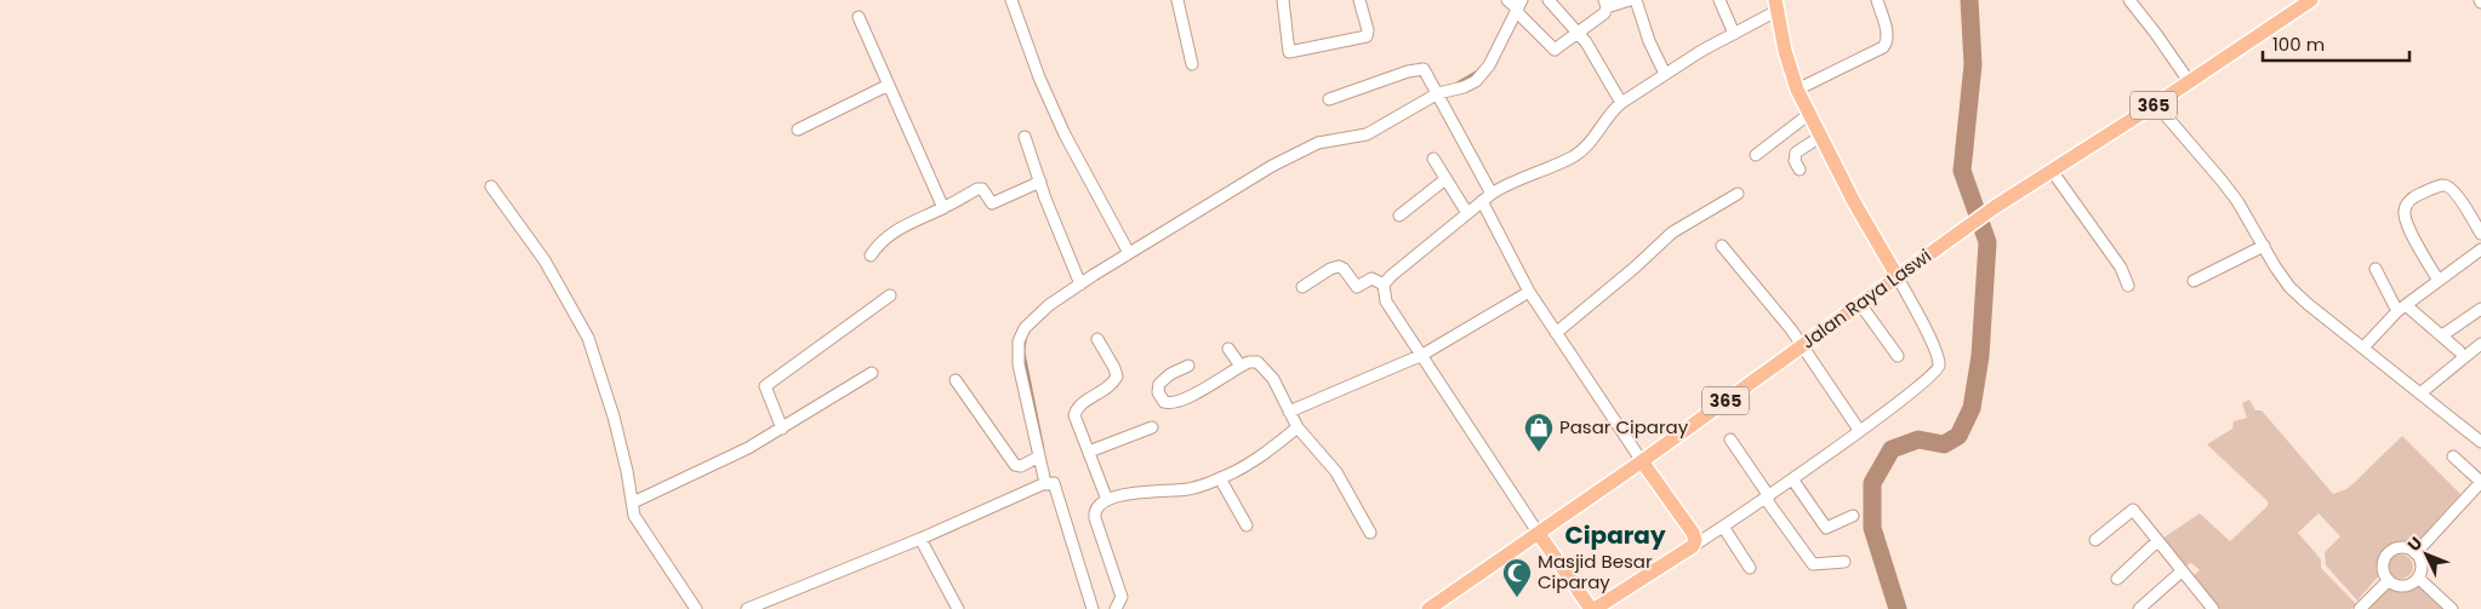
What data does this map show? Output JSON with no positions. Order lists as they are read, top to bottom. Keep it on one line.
{"streets":{"main road":["365","Jalan Raya Laswi"]},"districts":["Ciparay"],"places":{"shop":["Pasar Ciparay"],"mosque":["Masjid Besar Ciparay"]},"scale_bar":"100 m","north":"top left"}
